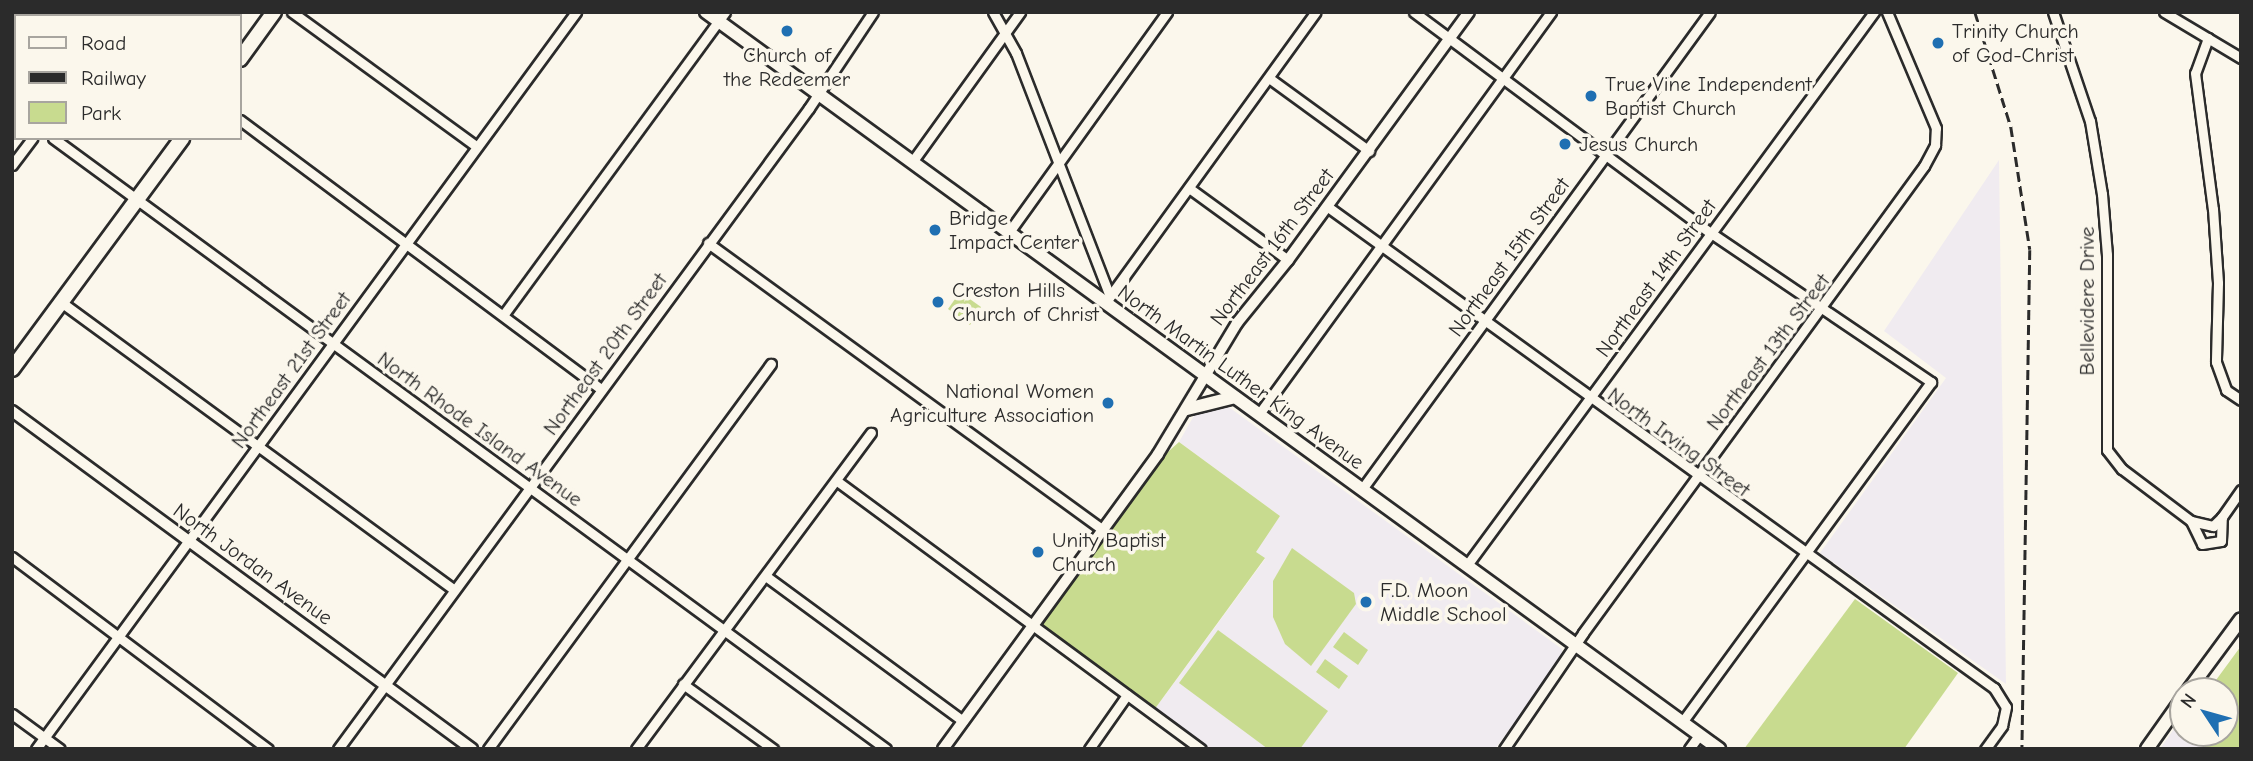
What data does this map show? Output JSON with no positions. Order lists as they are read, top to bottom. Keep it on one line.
{"streets":{"main road":["North Martin Luther King Avenue"],"street":["Northeast 16th Street","Northeast 15th Street","Northeast 14th Street","Bellevidere Drive","Northeast 13th Street","Northeast 20th Street","Northeast 21st Street","North Rhode Island Avenue","North Irving Street","North Jordan Avenue"]},"crossings":[["Northeast 16th Street","North Martin Luther King Avenue"],["Northeast 16th Street","North Irving Street"],["Northeast 15th Street","North Martin Luther King Avenue"],["Northeast 15th Street","North Irving Street"],["Northeast 14th Street","North Martin Luther King Avenue"],["Northeast 14th Street","North Irving Street"],["Northeast 13th Street","North Martin Luther King Avenue"],["Northeast 13th Street","North Irving Street"],["Northeast 20th Street","North Martin Luther King Avenue"],["Northeast 20th Street","North Rhode Island Avenue"],["Northeast 20th Street","North Jordan Avenue"],["Northeast 21st Street","North Rhode Island Avenue"],["Northeast 21st Street","North Jordan Avenue"]],"places":["Church of the Redeemer","Trinity Church of God-Christ","True Vine Independent Baptist Church","Jesus Church","Bridge Impact Center","Creston Hills Church of Christ","National Women Agriculture Association","Unity Baptist Church","F.D. Moon Middle School"],"legend":["Road","Railway","Park"],"north":"top left"}
